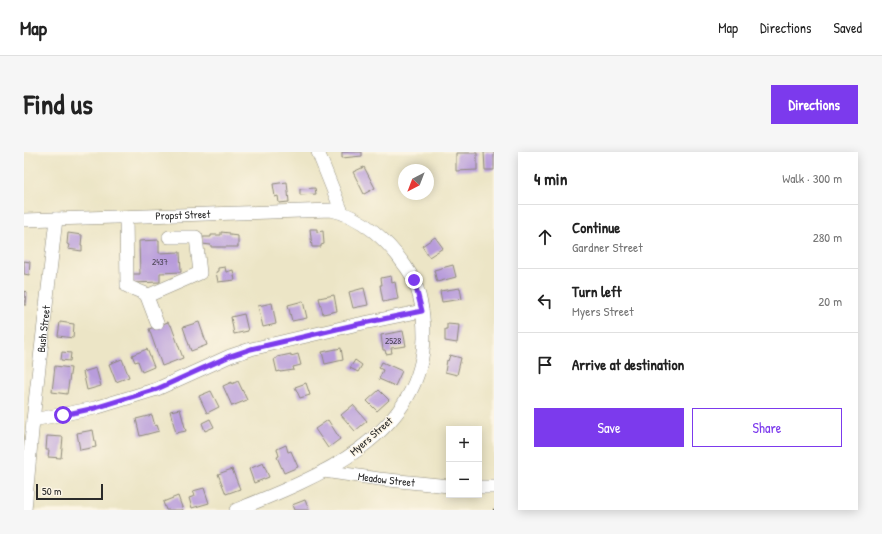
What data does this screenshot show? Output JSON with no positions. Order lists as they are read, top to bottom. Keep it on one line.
{"streets":{"street":["Propst Street","Bush Street","Myers Street","Meadow Street"]},"crossings":[["Propst Street","Bush Street"],["Propst Street","Myers Street"],["Myers Street","Meadow Street"]],"house_numbers":["2437","2528"],"scale_bar":"50 m","north":"bottom left","page":{"header":"Map","nav":["Map","Directions","Saved"],"title":"Find us","buttons":["Directions",["Save","Share"]],"heading":["4 min","Walk · 300 m"],"list":[["Continue","Gardner Street","280 m"],["Turn left","Myers Street","20 m"],"Arrive at destination"],"map_buttons":["+","−"],"scale":"50 m"}}
